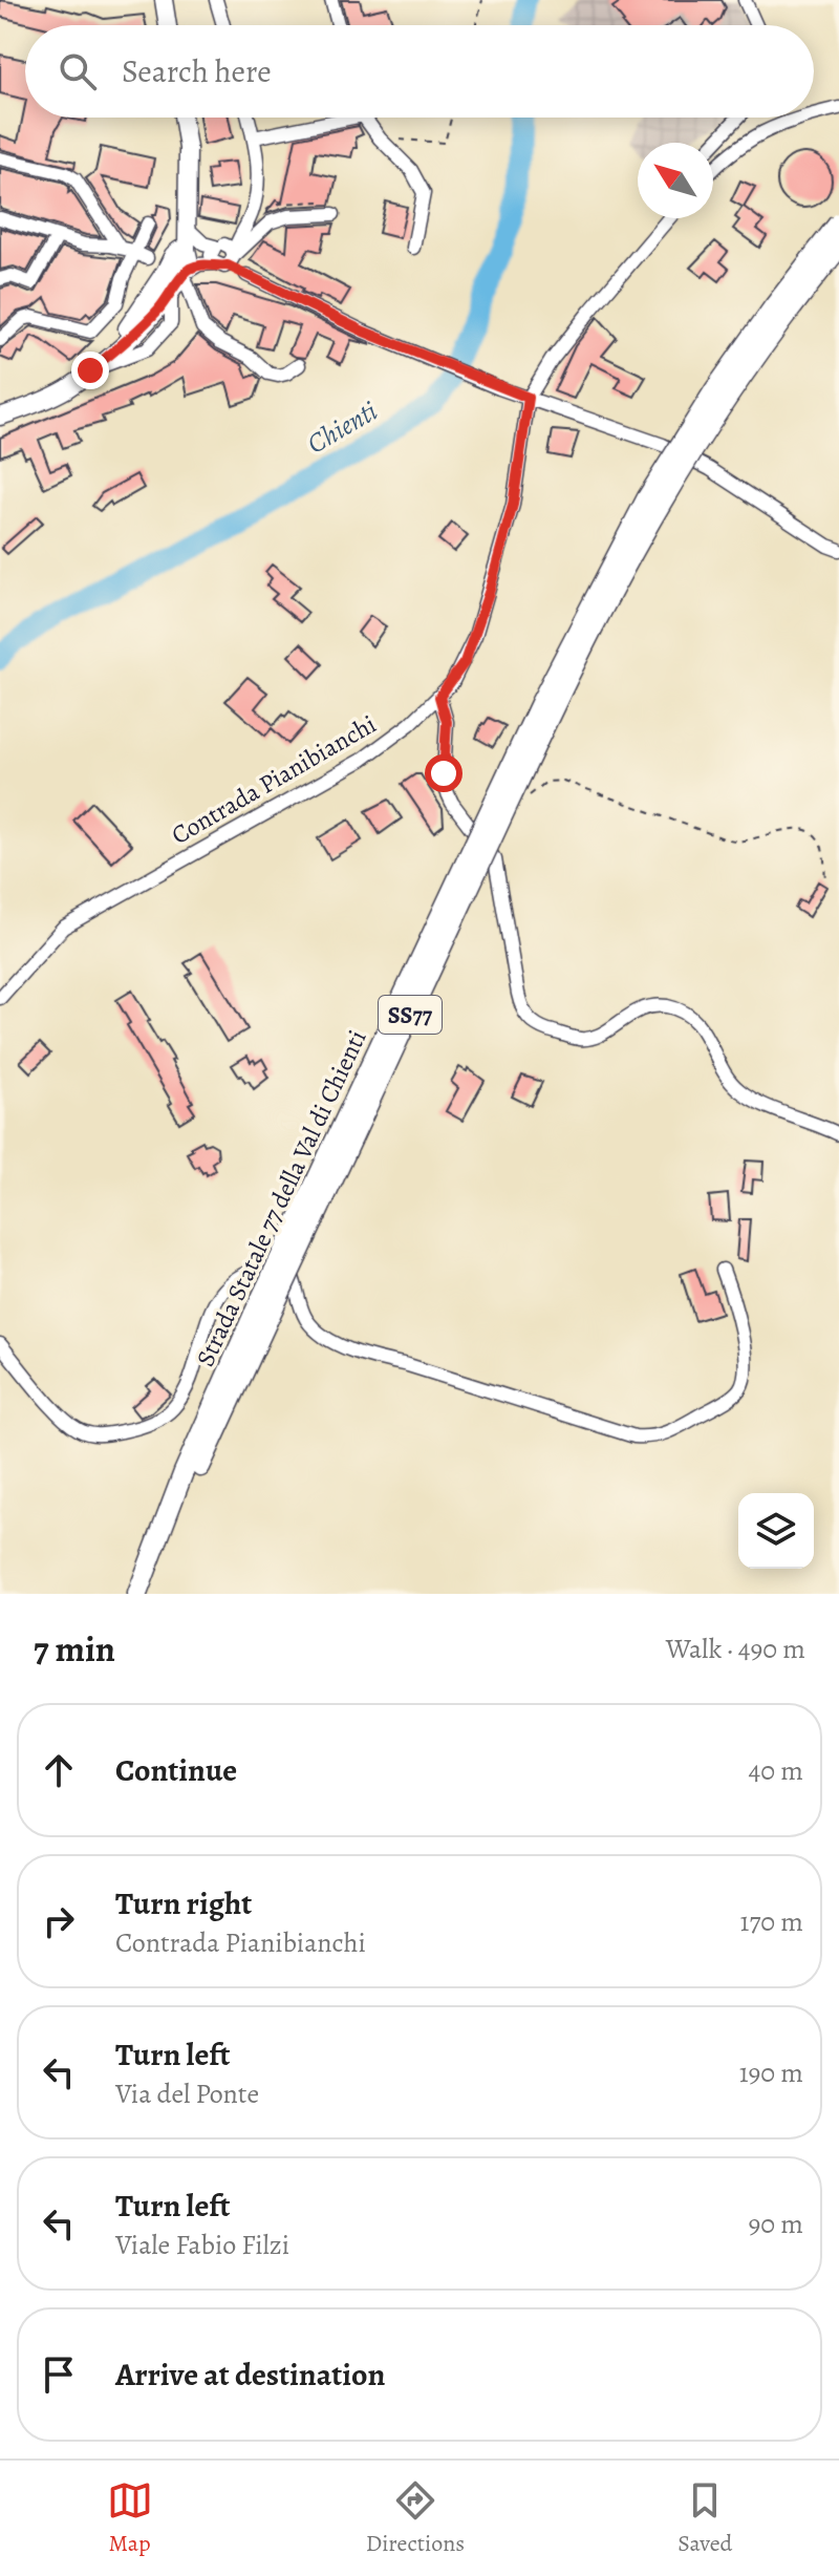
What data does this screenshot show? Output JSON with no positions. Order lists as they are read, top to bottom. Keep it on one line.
{"streets":{"highway":["SS77","Strada Statale 77 della Val di Chienti"],"street":["Contrada Pianibianchi"]},"water":["Chienti"],"north":"top left","page":{"search":"Search here","heading":["7 min","Walk · 490 m"],"list":[["Continue","40 m"],["Turn right","Contrada Pianibianchi","170 m"],["Turn left","Via del Ponte","190 m"],["Turn left","Viale Fabio Filzi","90 m"],"Arrive at destination"],"nav":["Map","Directions","Saved"]}}
